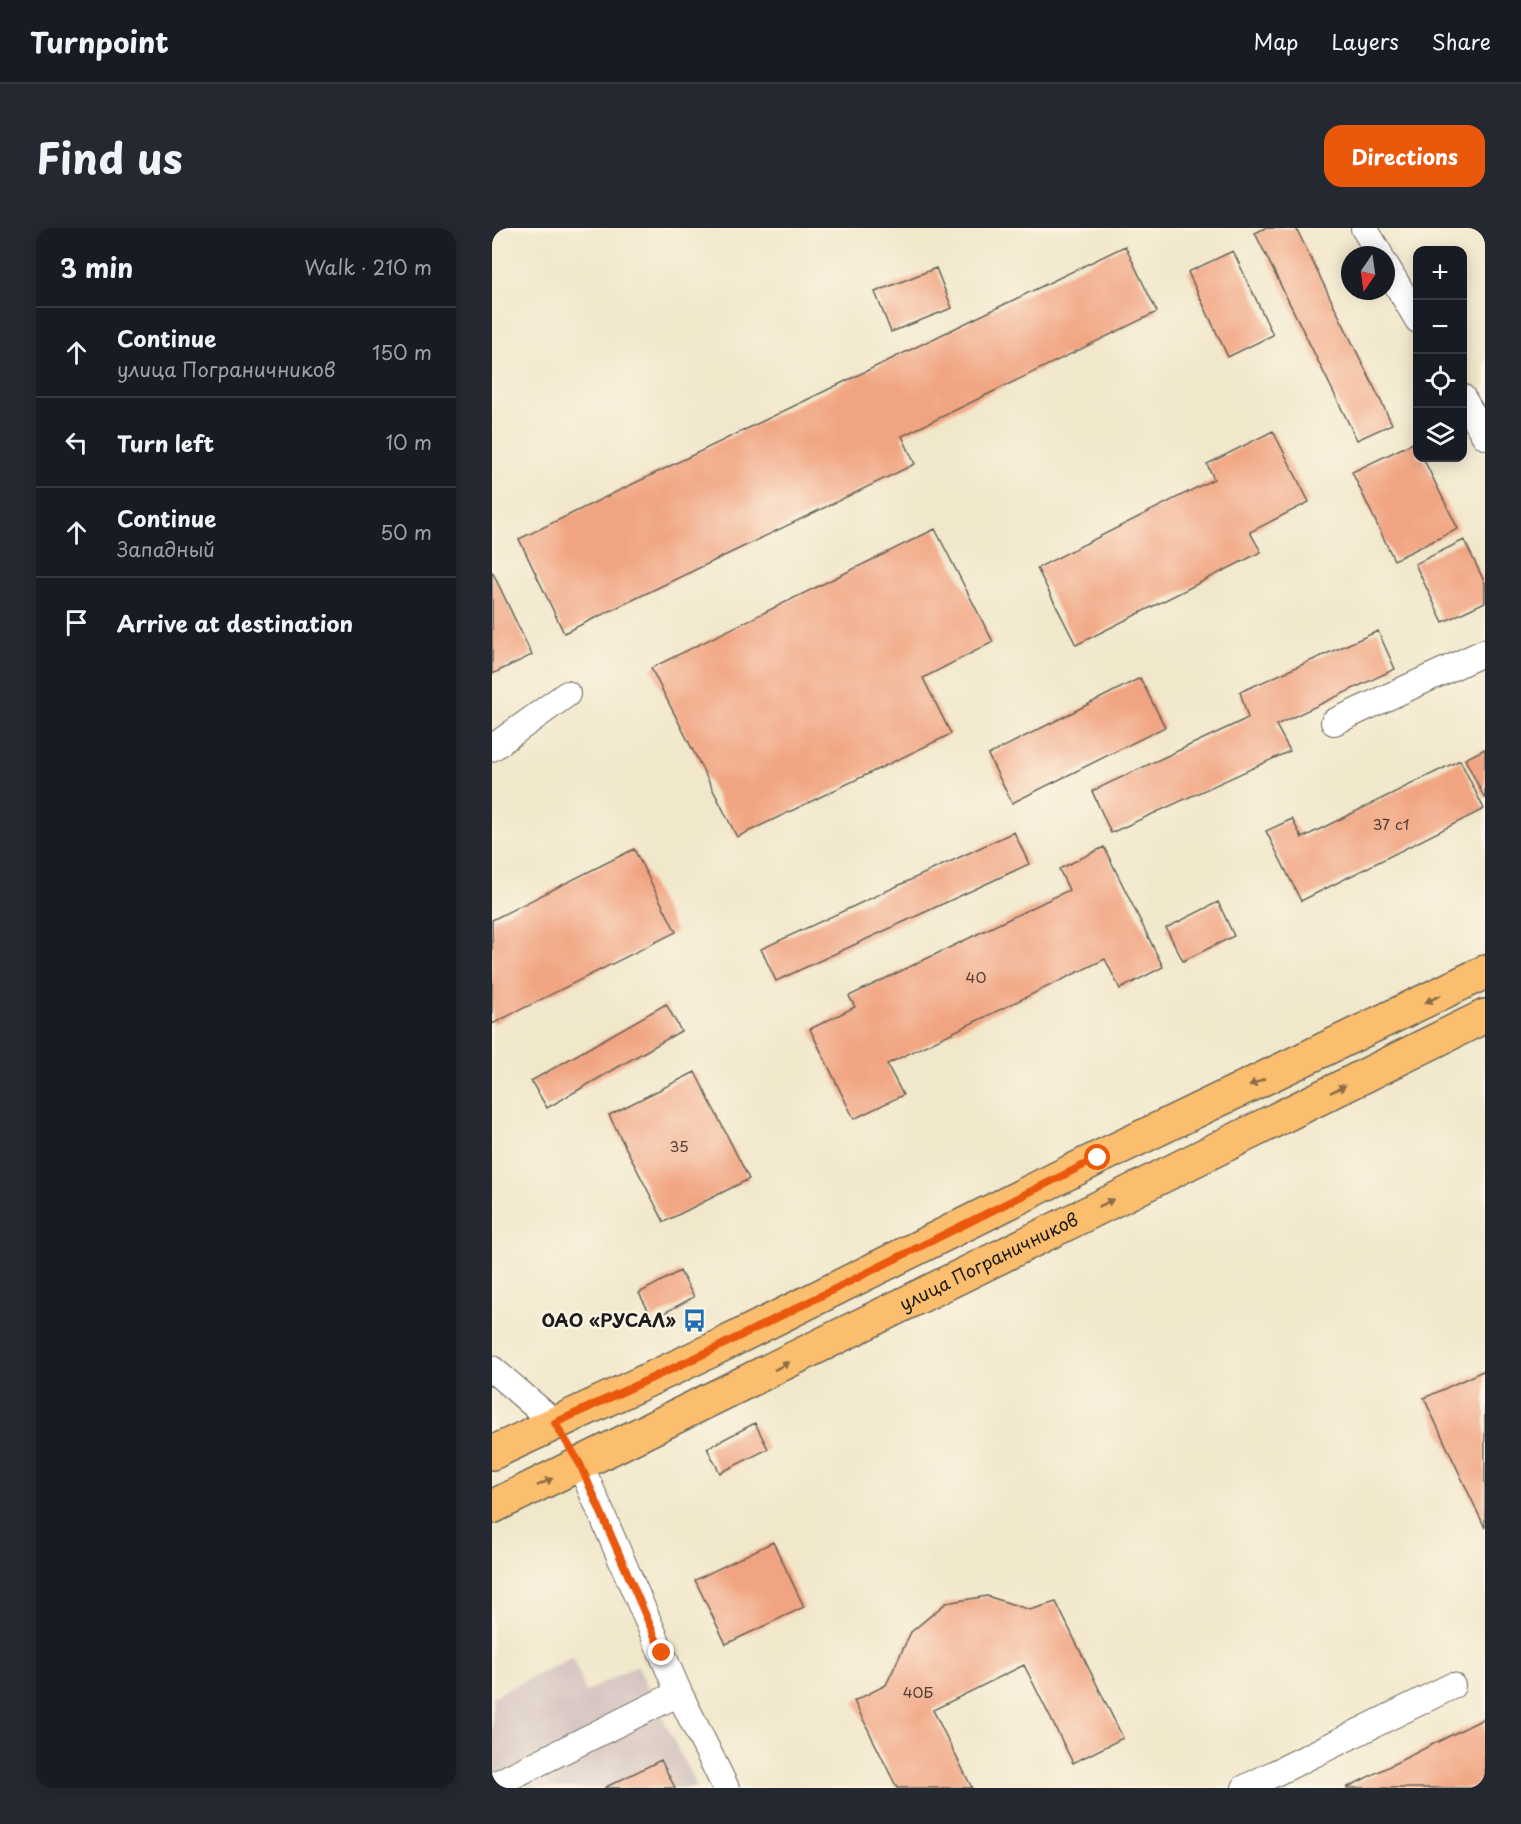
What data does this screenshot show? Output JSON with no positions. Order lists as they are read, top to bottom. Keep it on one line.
{"streets":{"main road":["улица Пограничников"]},"places":{"bus stop":["ОАО «РУСАЛ»"]},"house_numbers":["37 с1","40","35","40Б"],"north":"bottom","page":{"header":"Turnpoint","nav":["Map","Layers","Share"],"title":"Find us","buttons":"Directions","heading":["3 min","Walk · 210 m"],"map_buttons":["+","−"],"list":[["Continue","улица Пограничников","150 m"],["Turn left","10 m"],["Continue","Западный","50 m"],"Arrive at destination"]}}
